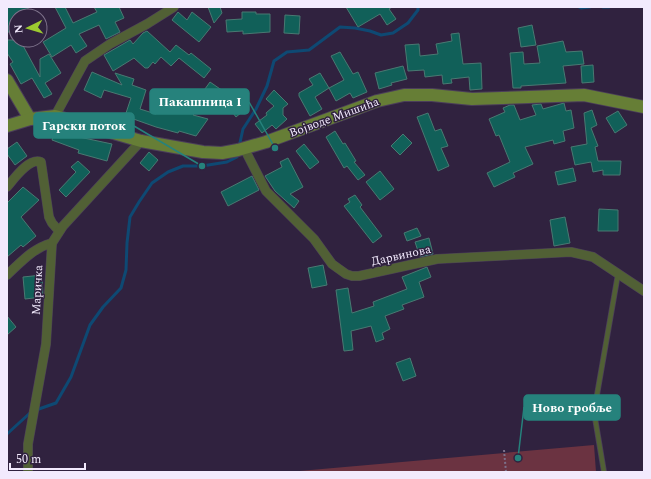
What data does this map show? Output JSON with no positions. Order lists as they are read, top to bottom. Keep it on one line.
{"streets":{"street":["Војводе Мишића","Дарвинова","Маричка"]},"crossings":[["Војводе Мишића","Дарвинова"],["Војводе Мишића","Маричка"]],"places":["Пакашница I","Гарски поток","Ново гробље"],"scale_bar":"50 m","north":"left"}
